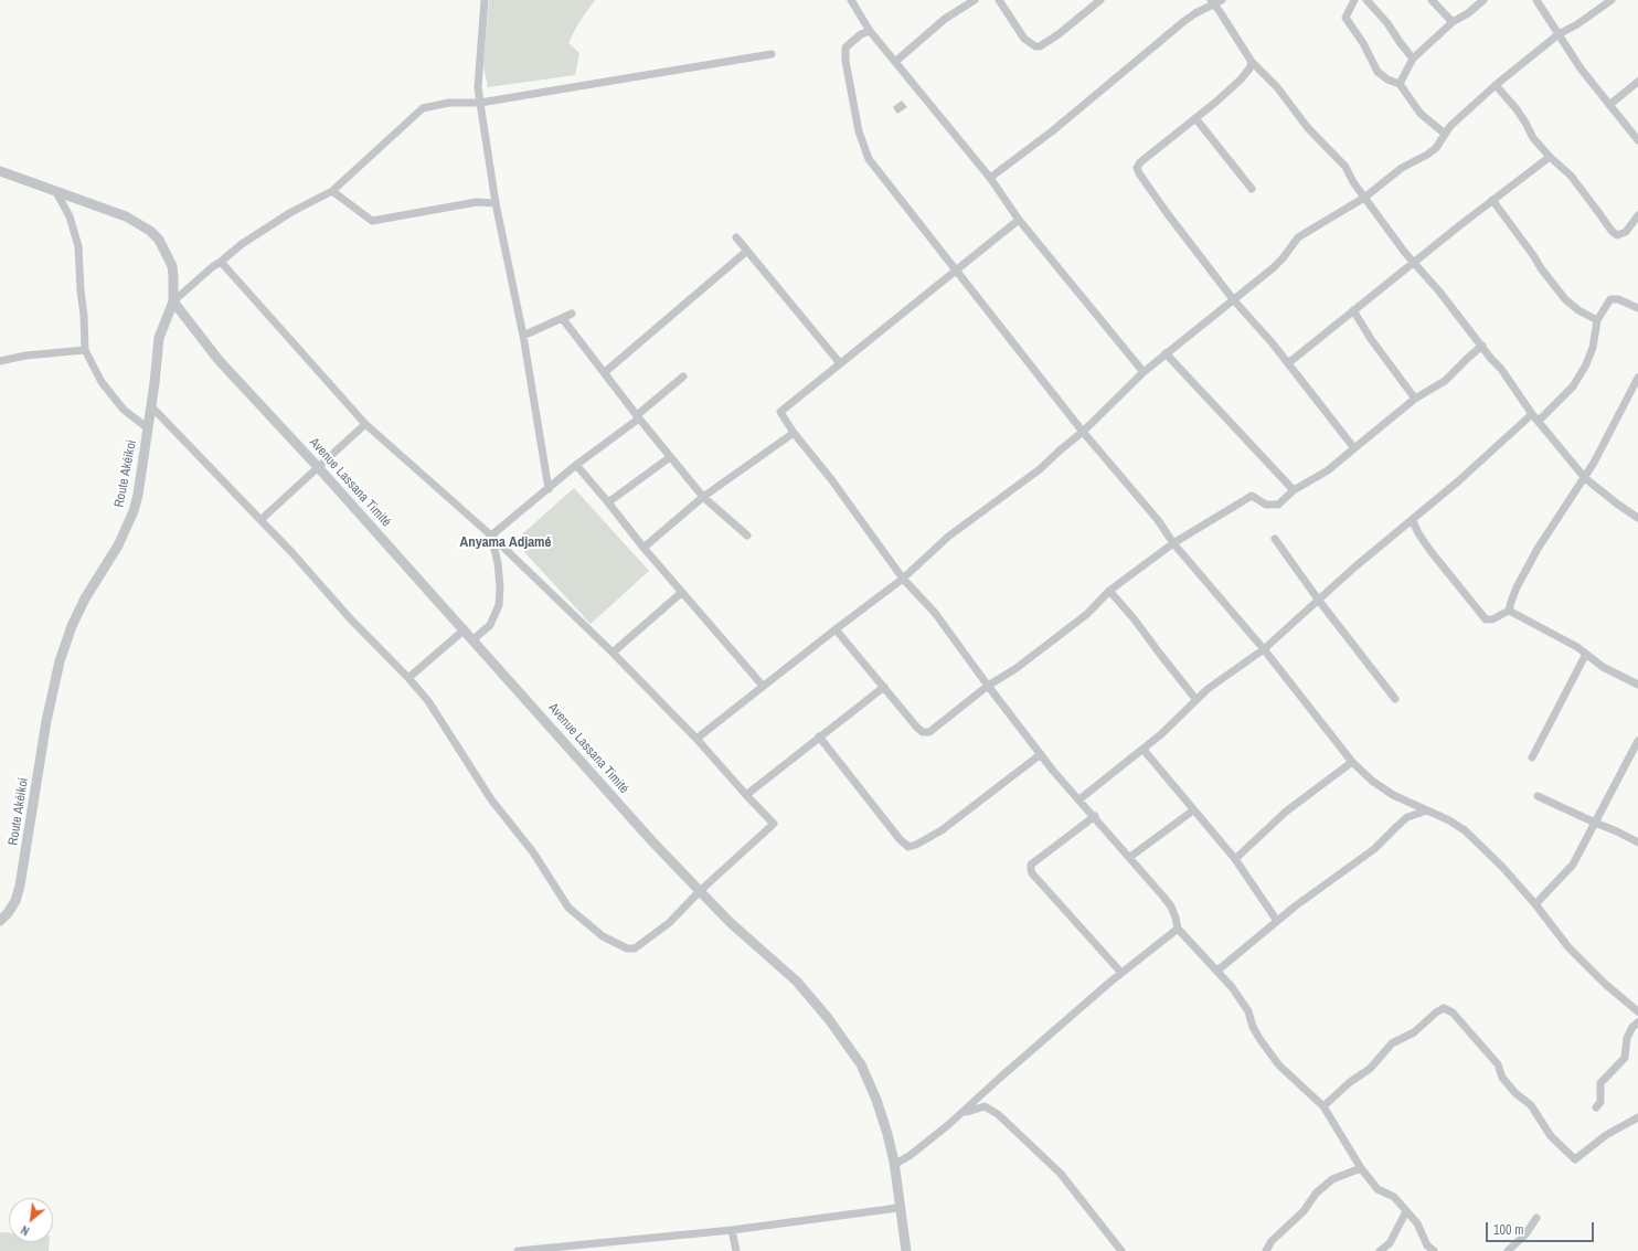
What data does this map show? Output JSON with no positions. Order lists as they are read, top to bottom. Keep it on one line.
{"streets":{"street":["Route Akéikoi","Avenue Lassana Timité"]},"crossings":[["Route Akéikoi","Avenue Lassana Timité"]],"districts":["Anyama Adjamé"],"scale_bar":"100 m","north":"bottom left"}
